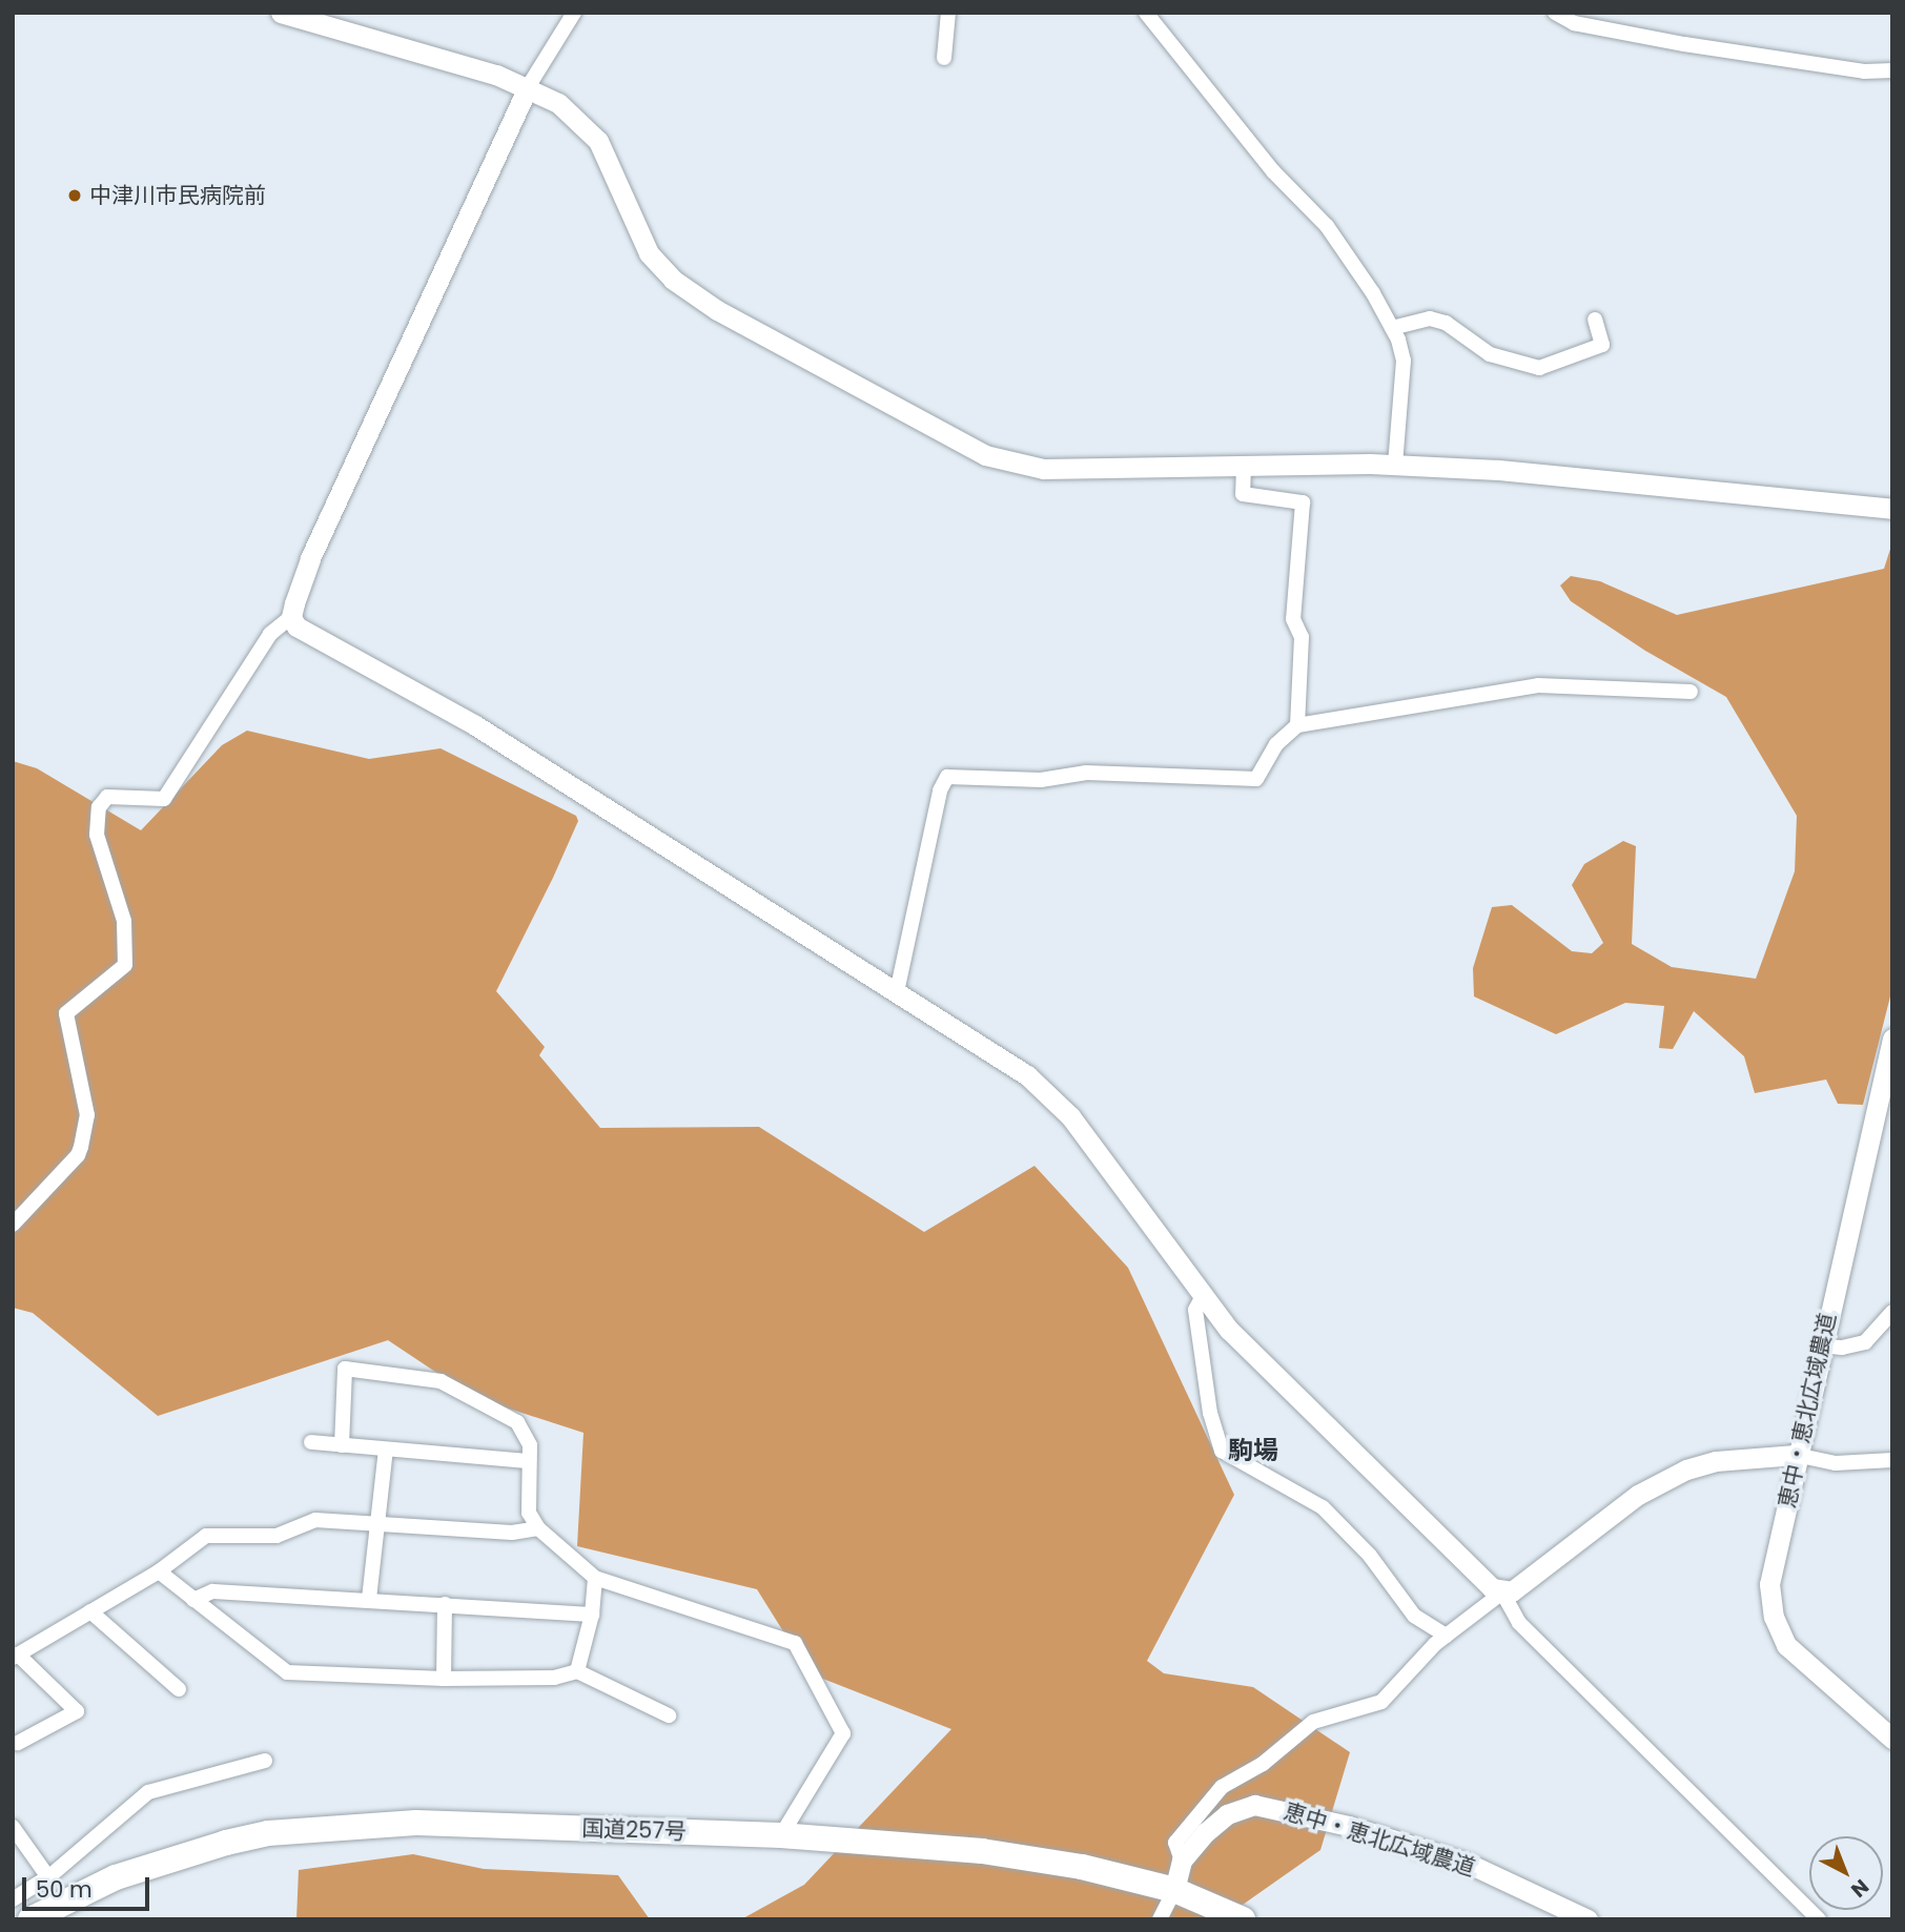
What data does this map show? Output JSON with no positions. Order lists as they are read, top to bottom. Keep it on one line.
{"streets":{"highway":["国道257号"],"street":["恵中・恵北広域農道"]},"districts":["駒場"],"places":["中津川市民病院前"],"scale_bar":"50 m","north":"bottom right"}
